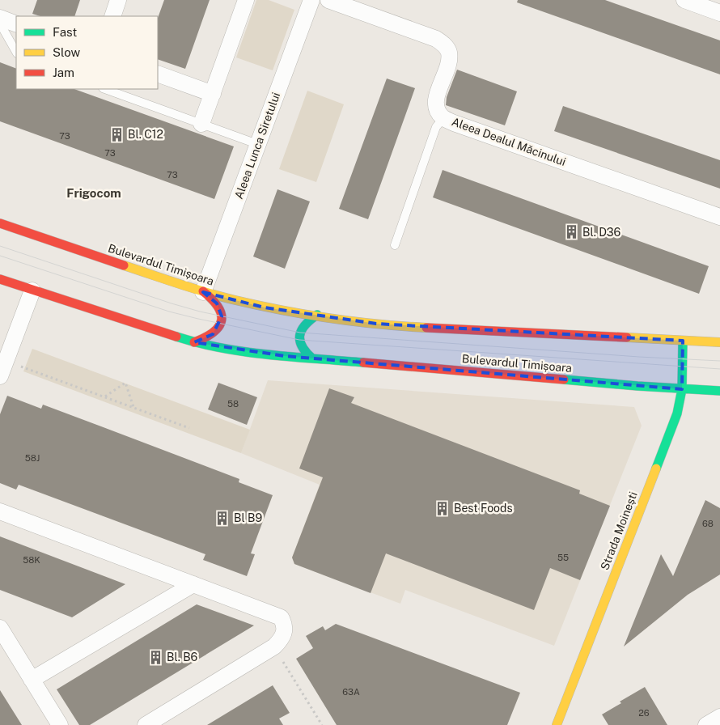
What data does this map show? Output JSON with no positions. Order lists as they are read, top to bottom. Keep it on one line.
{"streets":{"main road":["Bulevardul Timișoara","Strada Moinești"],"street":["Aleea Dealul Măcinului","Aleea Lunca Siretului"]},"crossings":[["Aleea Lunca Siretului","Bulevardul Timișoara"],["Bulevardul Timișoara","Strada Moinești"]],"districts":["Frigocom"],"places":{"building":["Bl. C12","Bl. D36","Best Foods","Bl B9","Bl. B6"]},"house_numbers":["73","73","73","58","58J","68","55","58K","63A","26"],"legend":["Fast","Slow","Jam"]}
